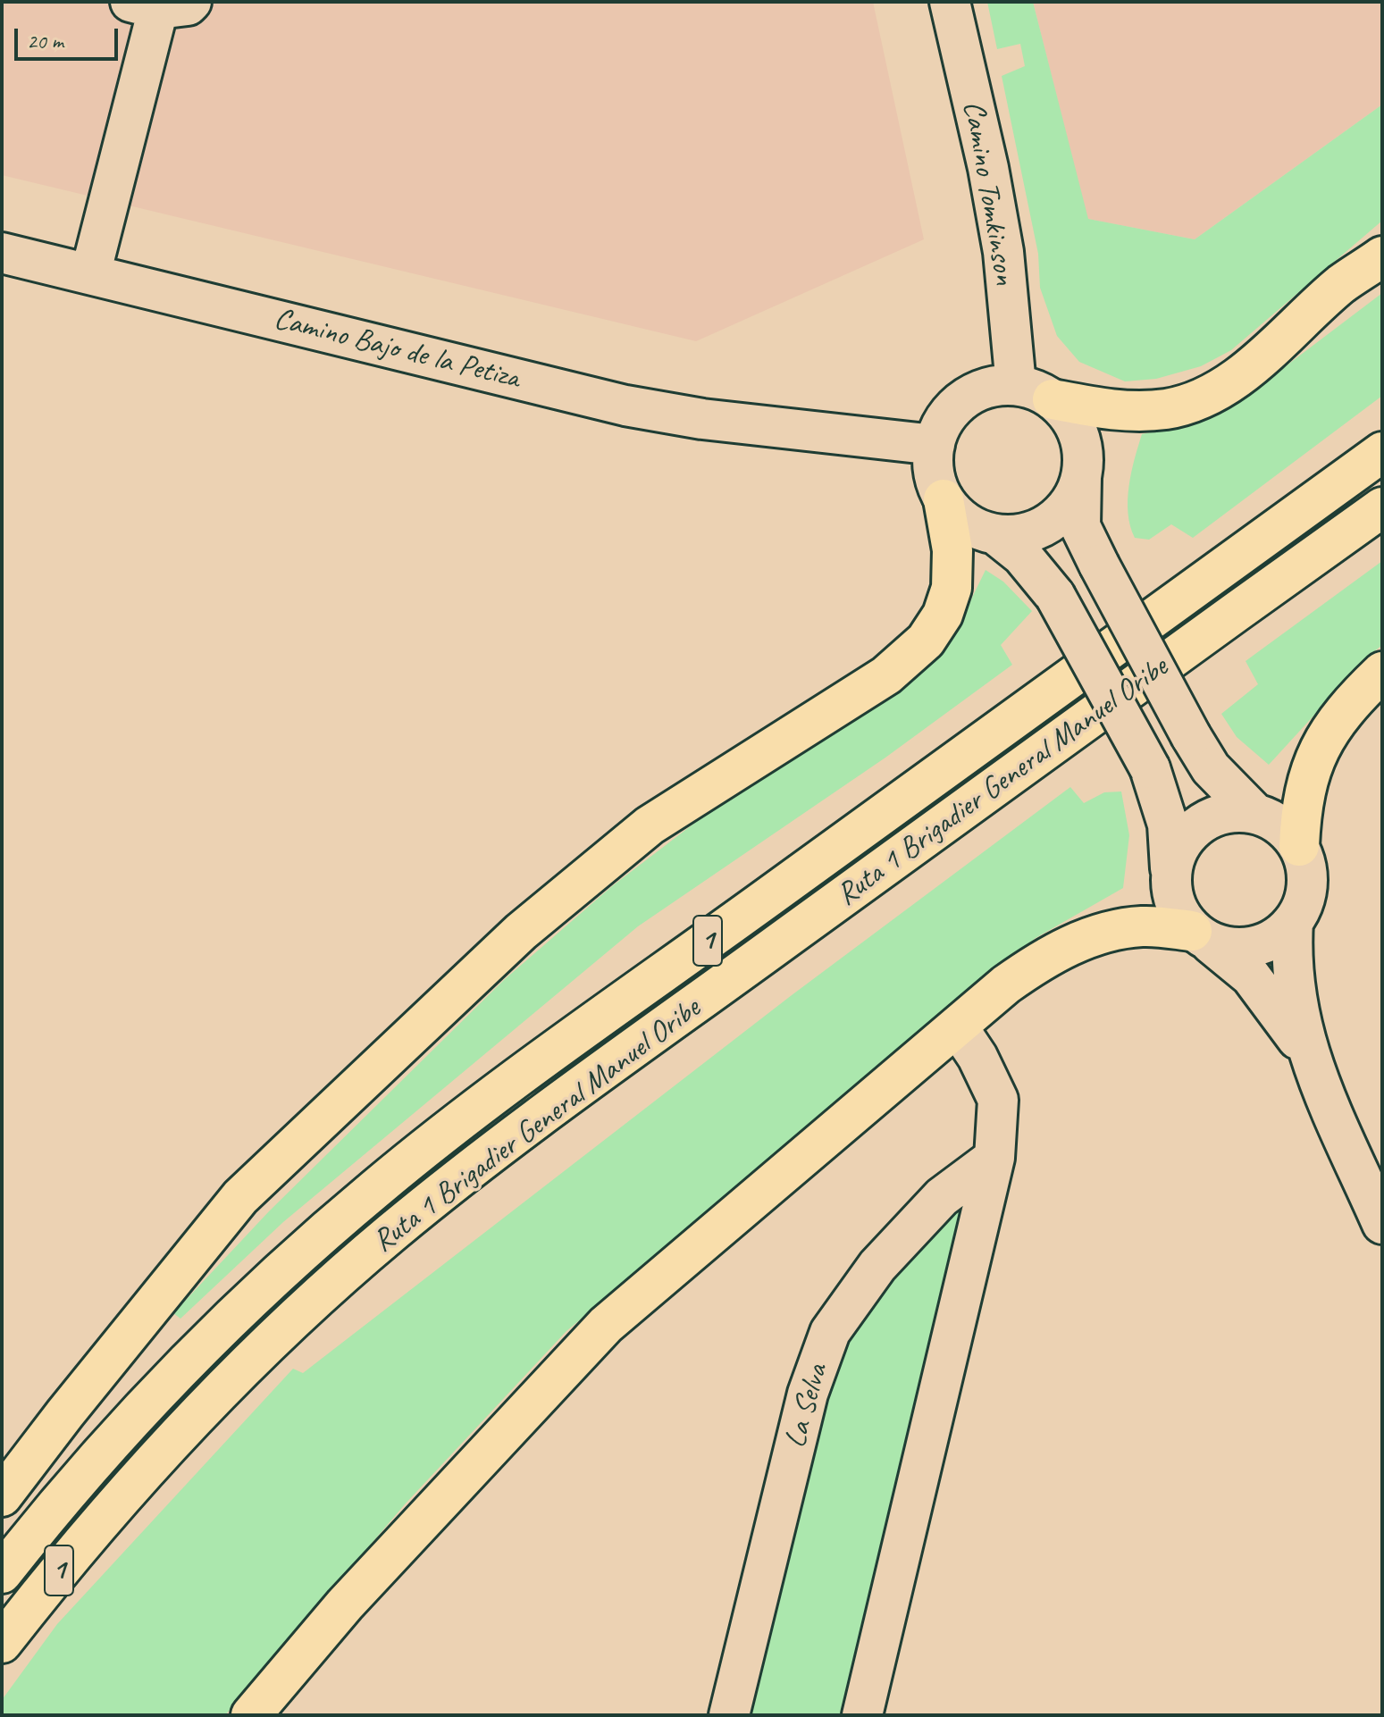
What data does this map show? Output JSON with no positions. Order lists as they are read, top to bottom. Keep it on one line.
{"streets":{"highway":["Ruta 1 Brigadier General Manuel Oribe","1"],"street":["Camino Tomkinson","Camino Bajo de la Petiza","La Selva"]},"crossings":[["Camino Tomkinson","Camino Bajo de la Petiza"]],"scale_bar":"20 m"}
